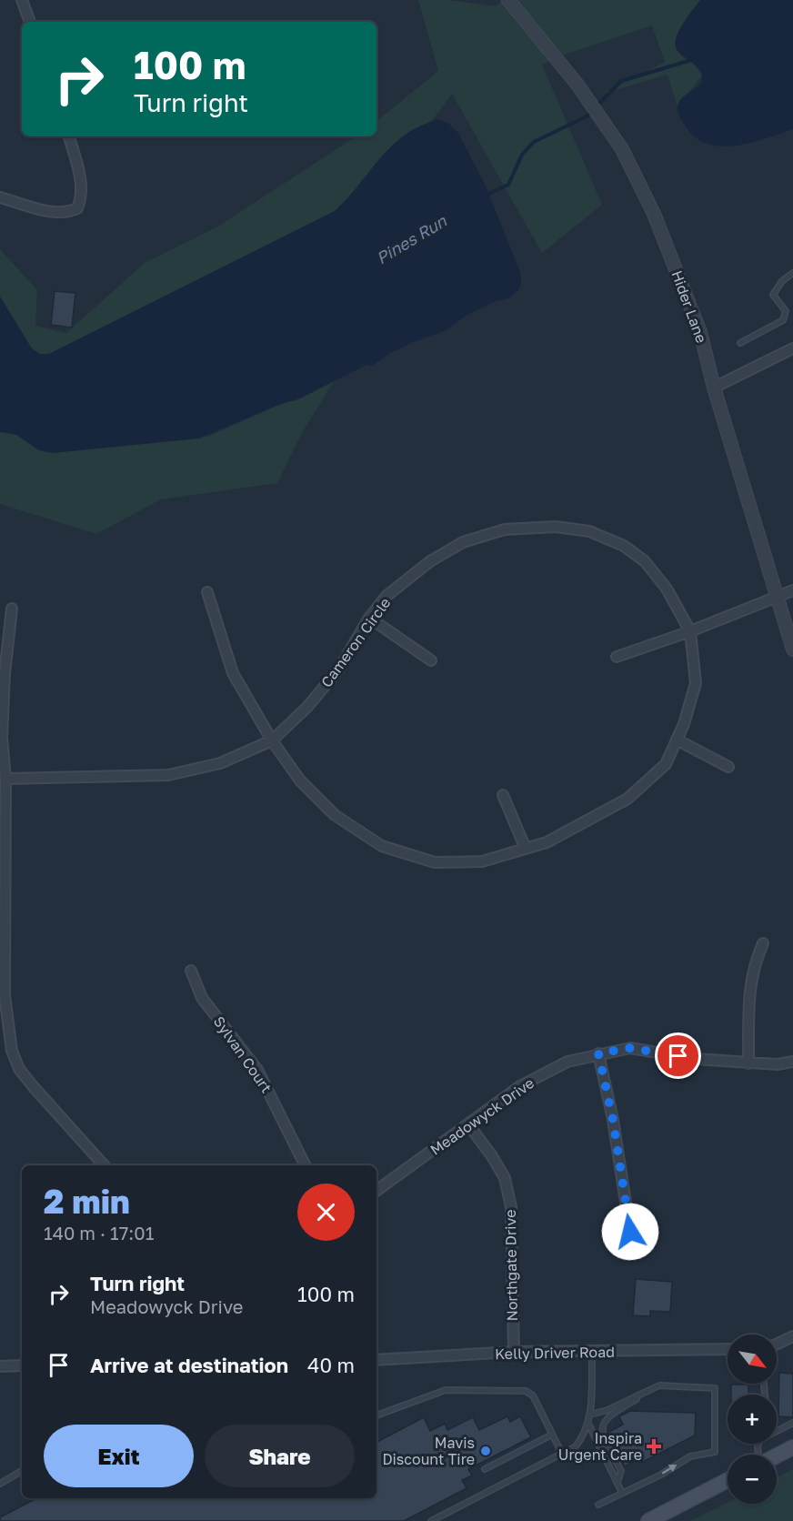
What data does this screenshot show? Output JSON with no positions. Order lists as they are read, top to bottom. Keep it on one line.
{"streets":{"street":["Hider Lane","Cameron Circle","Sylvan Court","Meadowyck Drive","Northgate Drive","Kelly Driver Road"]},"crossings":[["Meadowyck Drive","Northgate Drive"],["Northgate Drive","Kelly Driver Road"]],"water":["Pines Run"],"places":{"health":["Inspira Urgent Care"],"other":["Mavis Discount Tire"]},"north":"bottom right","page":{"turn":["100 m","Turn right"],"heading":["2 min","140 m · 17:01"],"list":[{"name":"Turn right","note":"Meadowyck Drive","value":"100 m"},{"name":"Arrive at destination","value":"40 m"}],"map_buttons":["+","−"],"buttons":["Exit","Share"]}}
